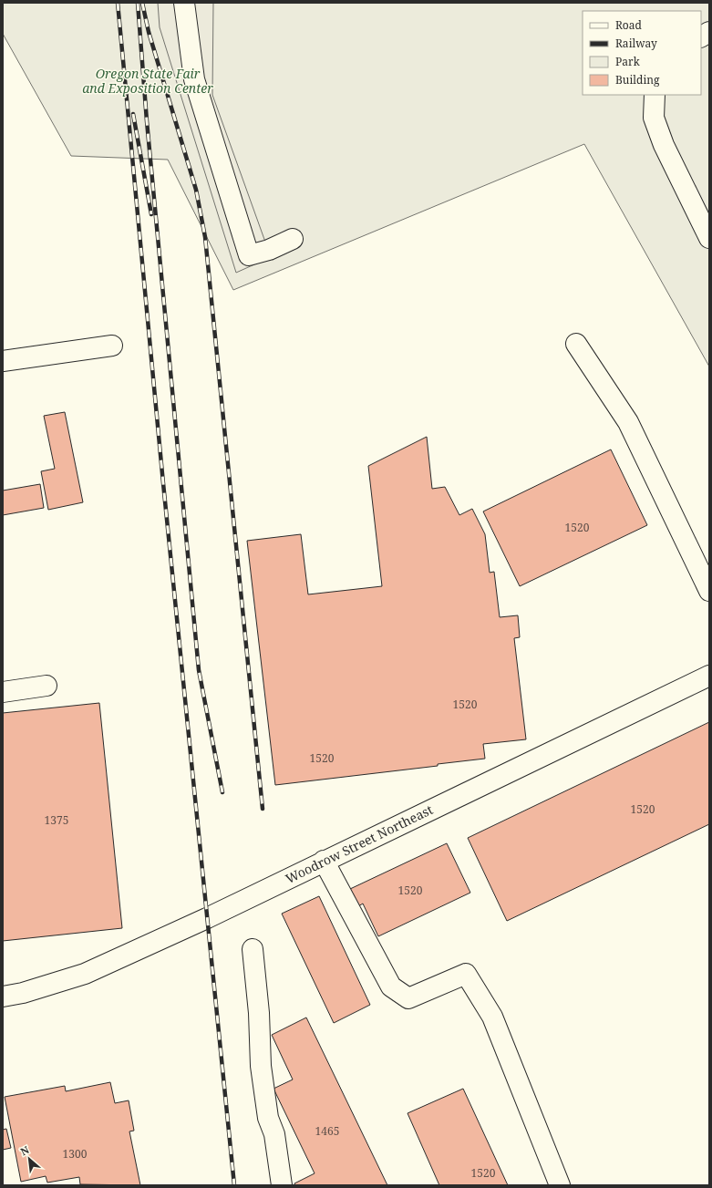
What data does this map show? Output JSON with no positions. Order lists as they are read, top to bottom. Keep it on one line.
{"streets":{"street":["Woodrow Street Northeast"]},"parks":["Oregon State Fair and Exposition Center"],"house_numbers":["1520","1520","1520","1520","1375","1520","1465","1300","1520"],"legend":["Road","Railway","Park","Building"],"north":"top left"}
